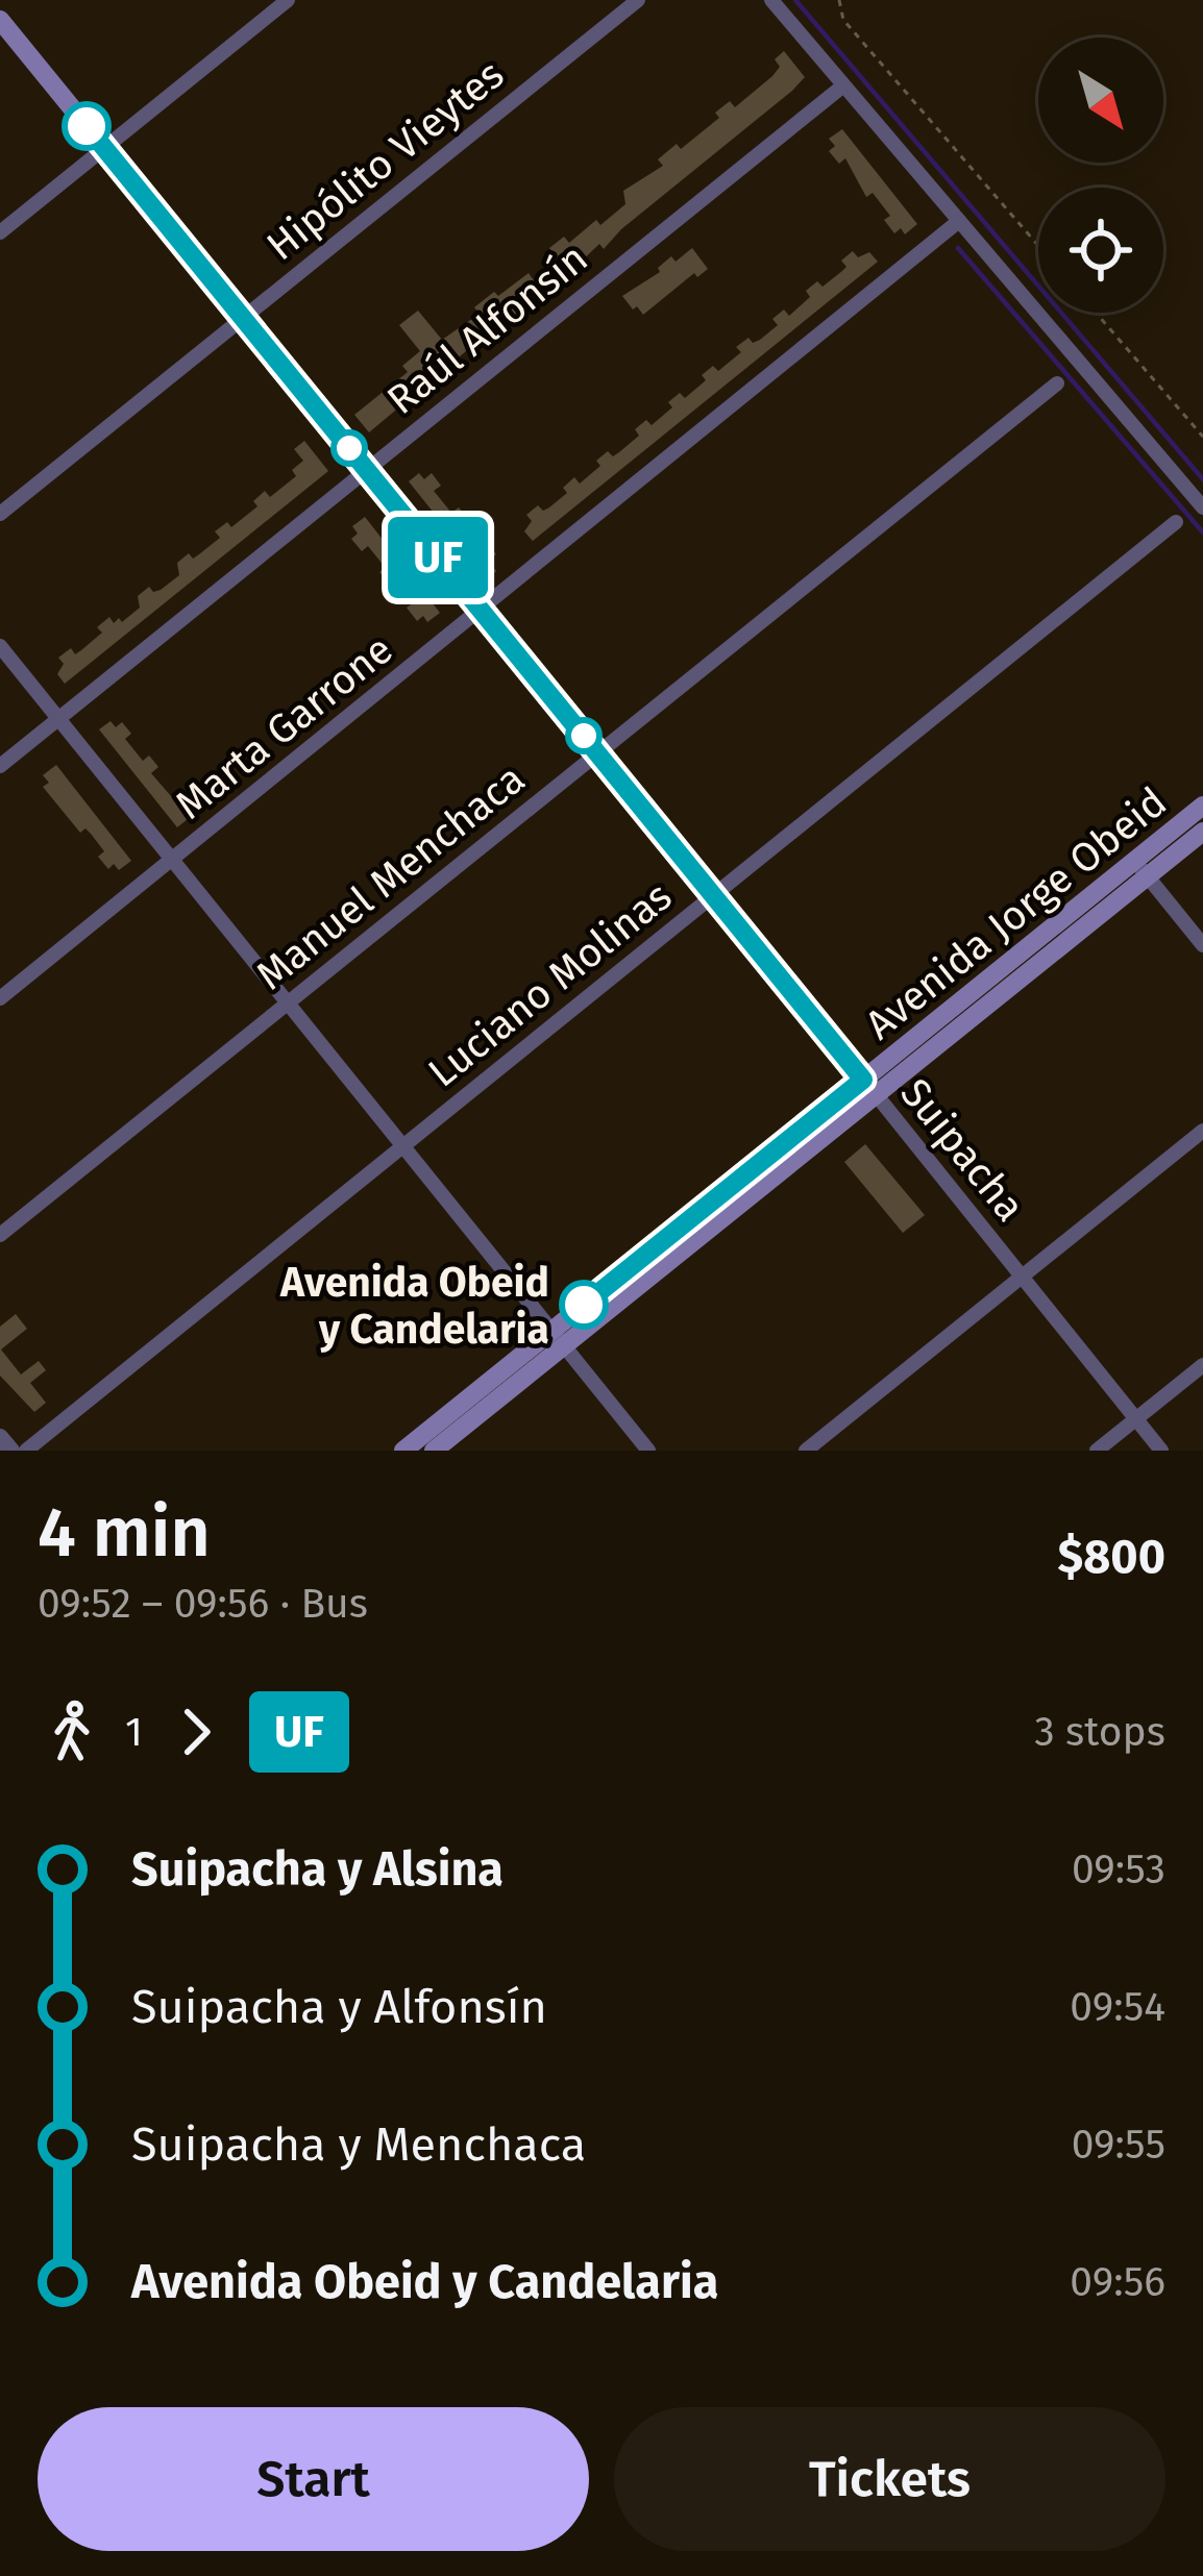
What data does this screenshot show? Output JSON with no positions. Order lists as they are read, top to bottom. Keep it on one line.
{"streets":{"main road":["Avenida Jorge Obeid","Suipacha"],"street":["Hipólito Vieytes","Raúl Alfonsín","Marta Garrone","Manuel Menchaca","Luciano Molinas"]},"crossings":[["Hipólito Vieytes","Suipacha"],["Raúl Alfonsín","Suipacha"],["Marta Garrone","Suipacha"],["Manuel Menchaca","Suipacha"],["Avenida Jorge Obeid","Suipacha"],["Luciano Molinas","Suipacha"]],"places":["Avenida Obeid y Candelaria"],"lines":["bus line UF"],"north":"bottom right","page":{"on_map":"UF","heading":["4 min","09:52 – 09:56 · Bus","$800"],"legs":["1","UF","3 stops"],"list":[{"name":"Suipacha y Alsina","value":"09:53"},{"name":"Suipacha y Alfonsín","value":"09:54"},{"name":"Suipacha y Menchaca","value":"09:55"},{"name":"Avenida Obeid y Candelaria","value":"09:56"}],"buttons":["Start","Tickets"]}}
